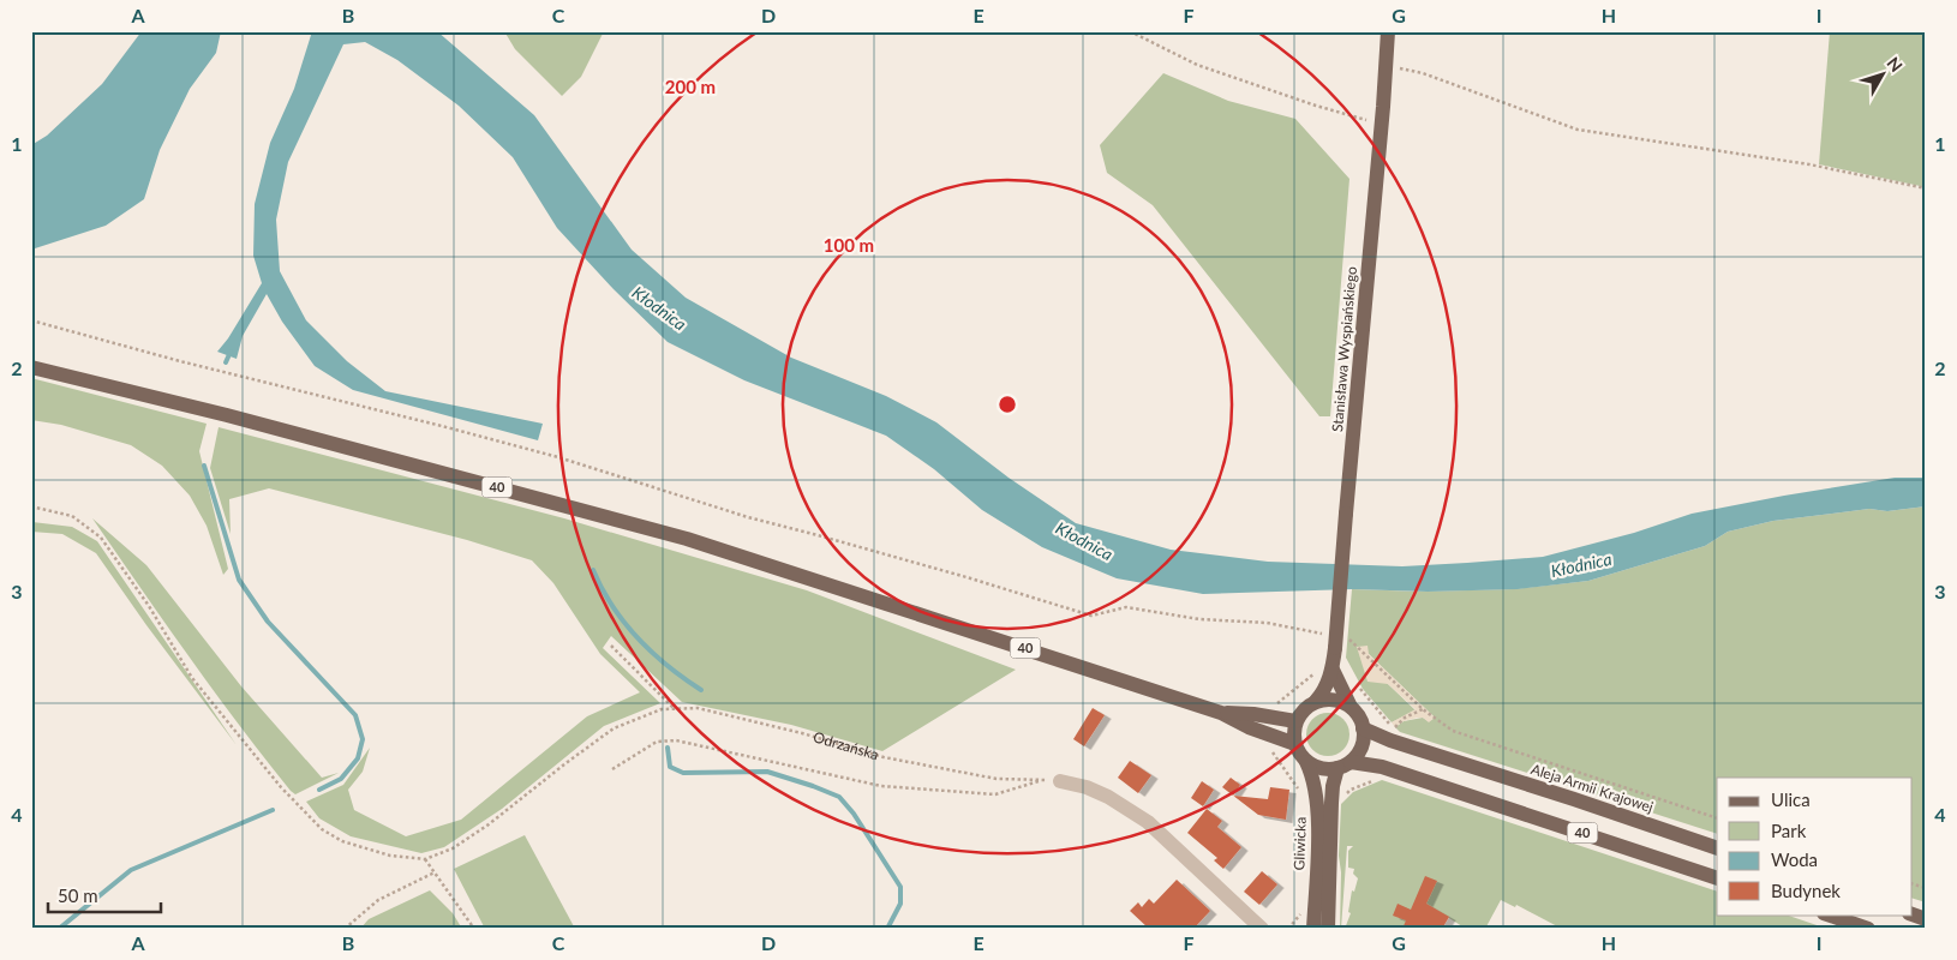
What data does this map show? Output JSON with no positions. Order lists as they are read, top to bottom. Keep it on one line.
{"streets":{"main road":["Stanisława Wyspiańskiego","40","Aleja Armii Krajowej","Gliwicka"],"path":["Odrzańska"]},"crossings":[["Stanisława Wyspiańskiego","40"],["Stanisława Wyspiańskiego","Aleja Armii Krajowej"],["Stanisława Wyspiańskiego","Gliwicka"],["40","Aleja Armii Krajowej"],["40","Gliwicka"],["Aleja Armii Krajowej","Gliwicka"]],"water":["Kłodnica"],"legend":["Ulica","Park","Woda","Budynek"],"scale_bar":"50 m","north":"top right","grid":{"columns":["A","B","C","D","E","F","G","H","I"],"rows":["1","2","3","4"]},"rings":["200 m","100 m"]}
